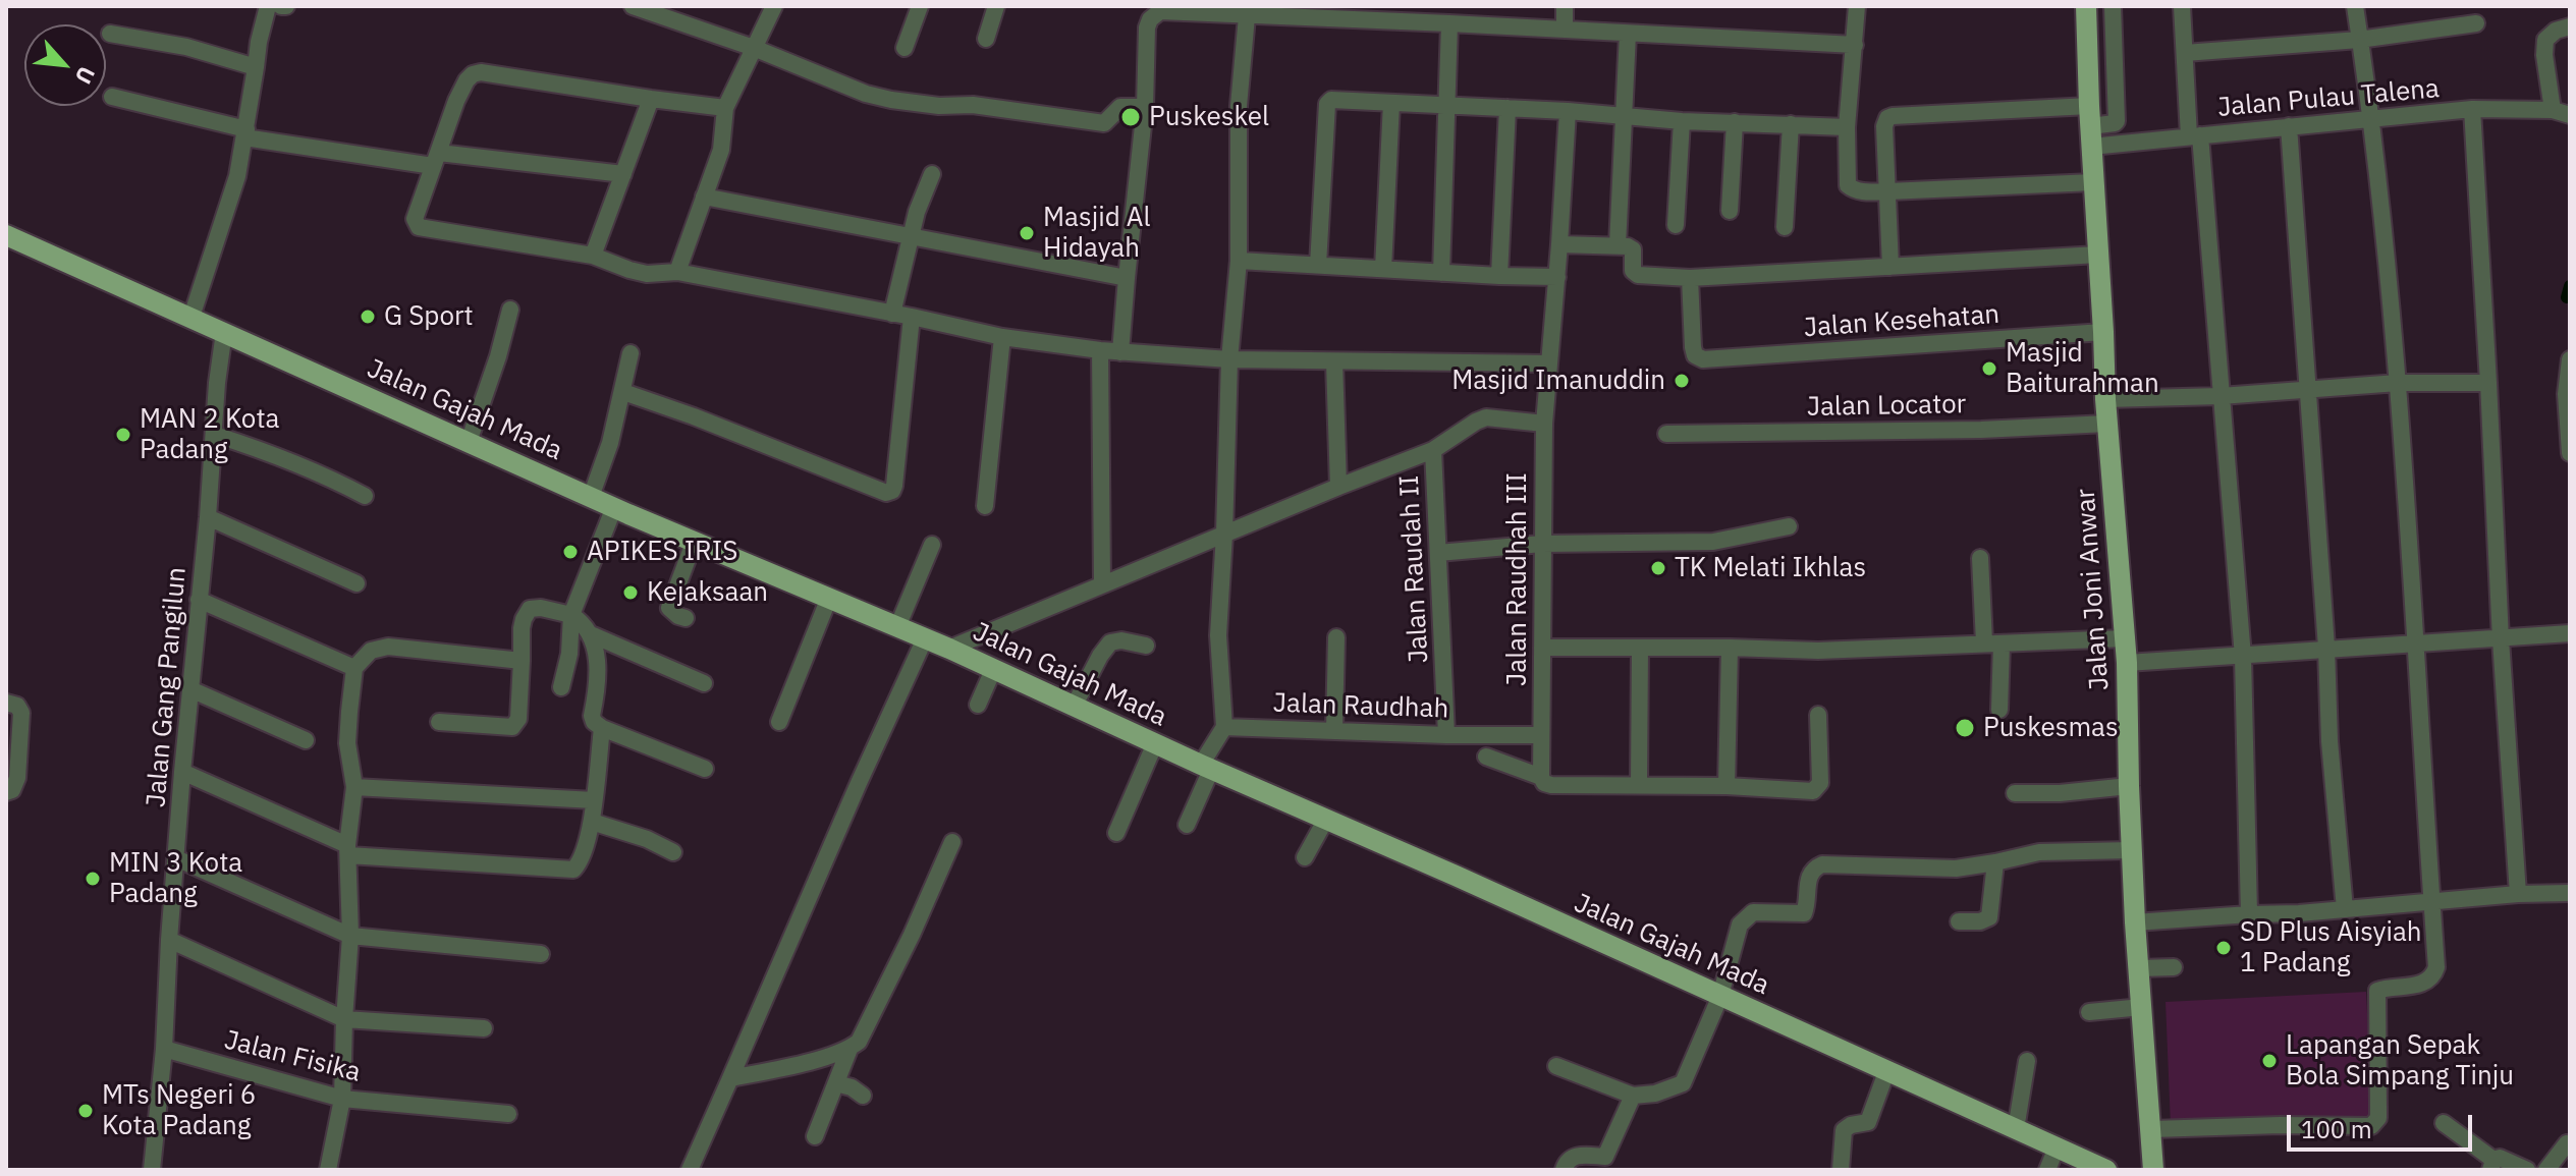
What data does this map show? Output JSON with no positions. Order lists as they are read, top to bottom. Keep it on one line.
{"streets":{"main road":["Jalan Gajah Mada","Jalan Joni Anwar"],"street":["Jalan Pulau Talena","Jalan Kesehatan","Jalan Locator","Jalan Raudah II","Jalan Raudhah III","Jalan Gang Pangilun","Jalan Raudhah","Jalan Fisika"]},"crossings":[["Jalan Pulau Talena","Jalan Joni Anwar"],["Jalan Kesehatan","Jalan Joni Anwar"],["Jalan Locator","Jalan Joni Anwar"],["Jalan Gajah Mada","Jalan Gang Pangilun"],["Jalan Raudah II","Jalan Raudhah"],["Jalan Raudhah III","Jalan Raudhah"],["Jalan Gang Pangilun","Jalan Fisika"]],"places":["Puskeskel","Masjid Al Hidayah","G Sport","Masjid Baiturahman","Masjid Imanuddin","MAN 2 Kota Padang","APIKES IRIS","TK Melati Ikhlas","Kejaksaan","Puskesmas","MIN 3 Kota Padang","SD Plus Aisyiah 1 Padang","Lapangan Sepak Bola Simpang Tinju","MTs Negeri 6 Kota Padang"],"scale_bar":"100 m","north":"bottom right"}
